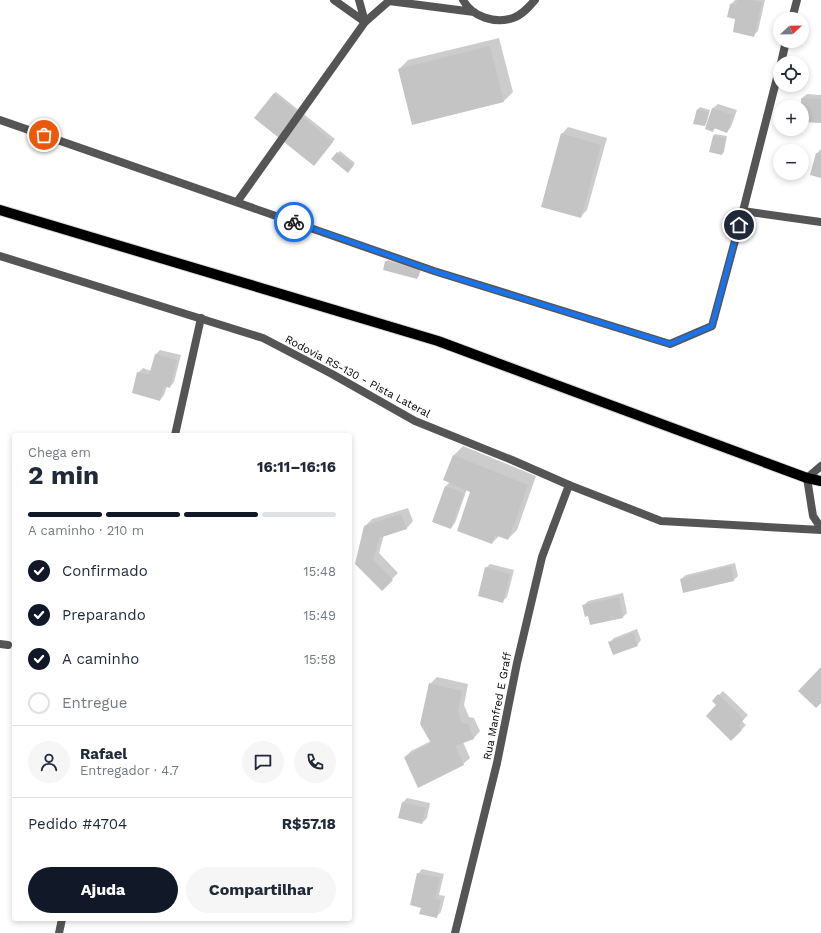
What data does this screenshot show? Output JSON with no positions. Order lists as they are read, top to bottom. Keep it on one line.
{"streets":{"street":["Rodovia RS-130 - Pista Lateral","Rua Manfred E Graff"]},"crossings":[["Rodovia RS-130 - Pista Lateral","Rua Manfred E Graff"]],"north":"right","page":{"map_buttons":["+","−"],"heading":["2 min","Chega em","16:11–16:16"],"panel":["Rafael","Entregador · 4.7","Pedido #4704","R$57.18"],"bar":"A caminho · 210 m","list":[["Confirmado","15:48"],["Preparando","15:49"],["A caminho","15:58"],"Entregue"],"buttons":["Ajuda","Compartilhar"]}}
